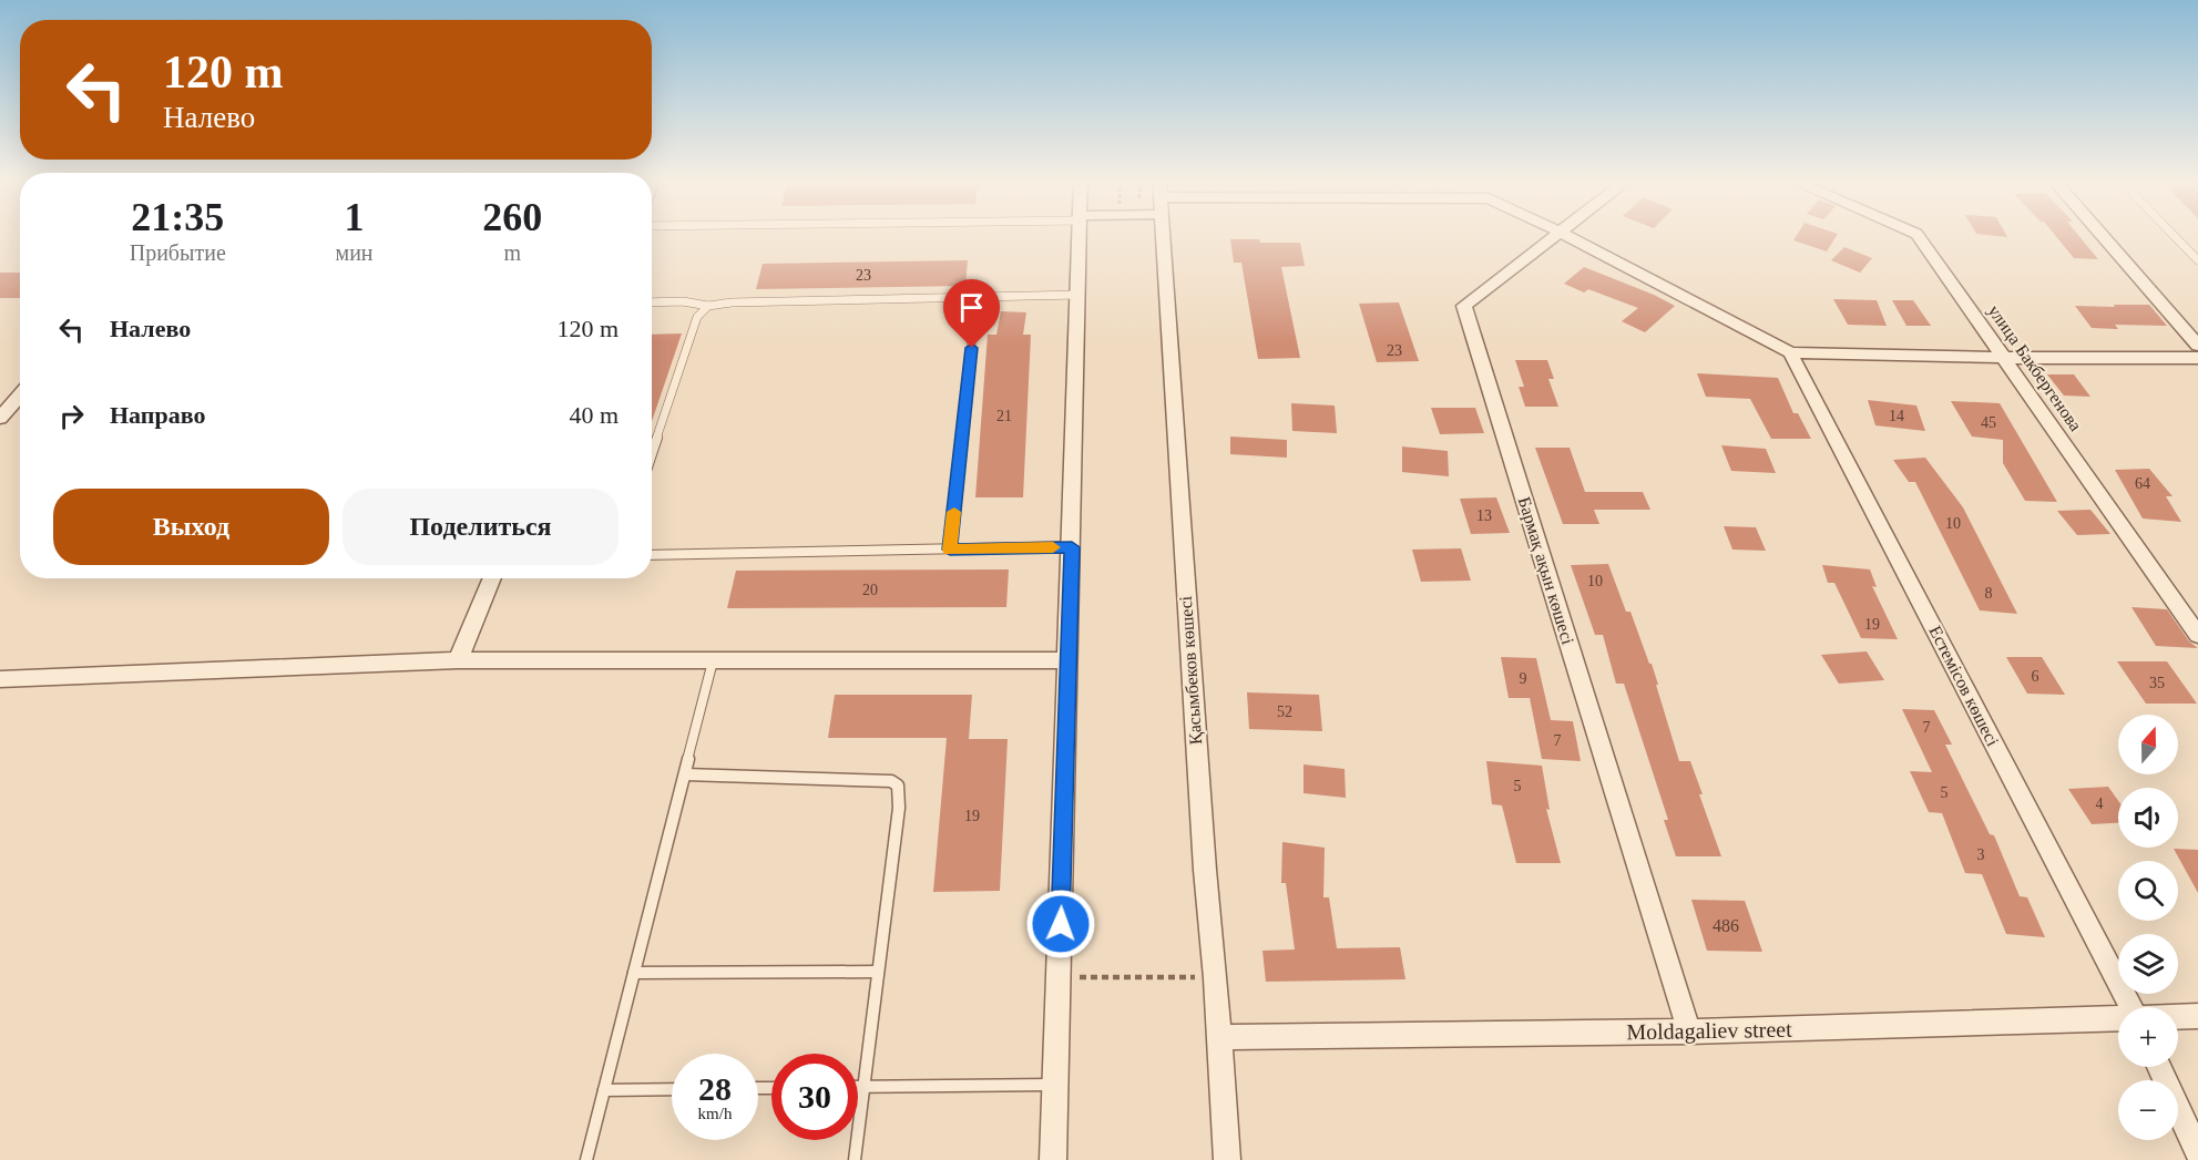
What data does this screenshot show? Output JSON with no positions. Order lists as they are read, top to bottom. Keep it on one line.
{"streets":{"street":["улица Бакбергенова","Бармақ ақын көшесі","Қасымбеков көшесі","Естемісов көшесі","Moldagaliev street"]},"crossings":[["Бармақ ақын көшесі","Moldagaliev street"],["Қасымбеков көшесі","Moldagaliev street"]],"house_numbers":["23","23","21","14","45","64","13","10","10","20","8","19","6","9","35","52","7","7","5","5","4","19","3","486"],"north":"top","page":{"turn":["120 m","Налево"],"eta":["21:35","Прибытие","1","мин","260","m"],"list":[{"name":"Налево","value":"120 m"},{"name":"Направо","value":"40 m"}],"buttons":["Выход","Поделиться"],"map_buttons":["+","−"],"speed":"28 km/h","limit":"30"}}
